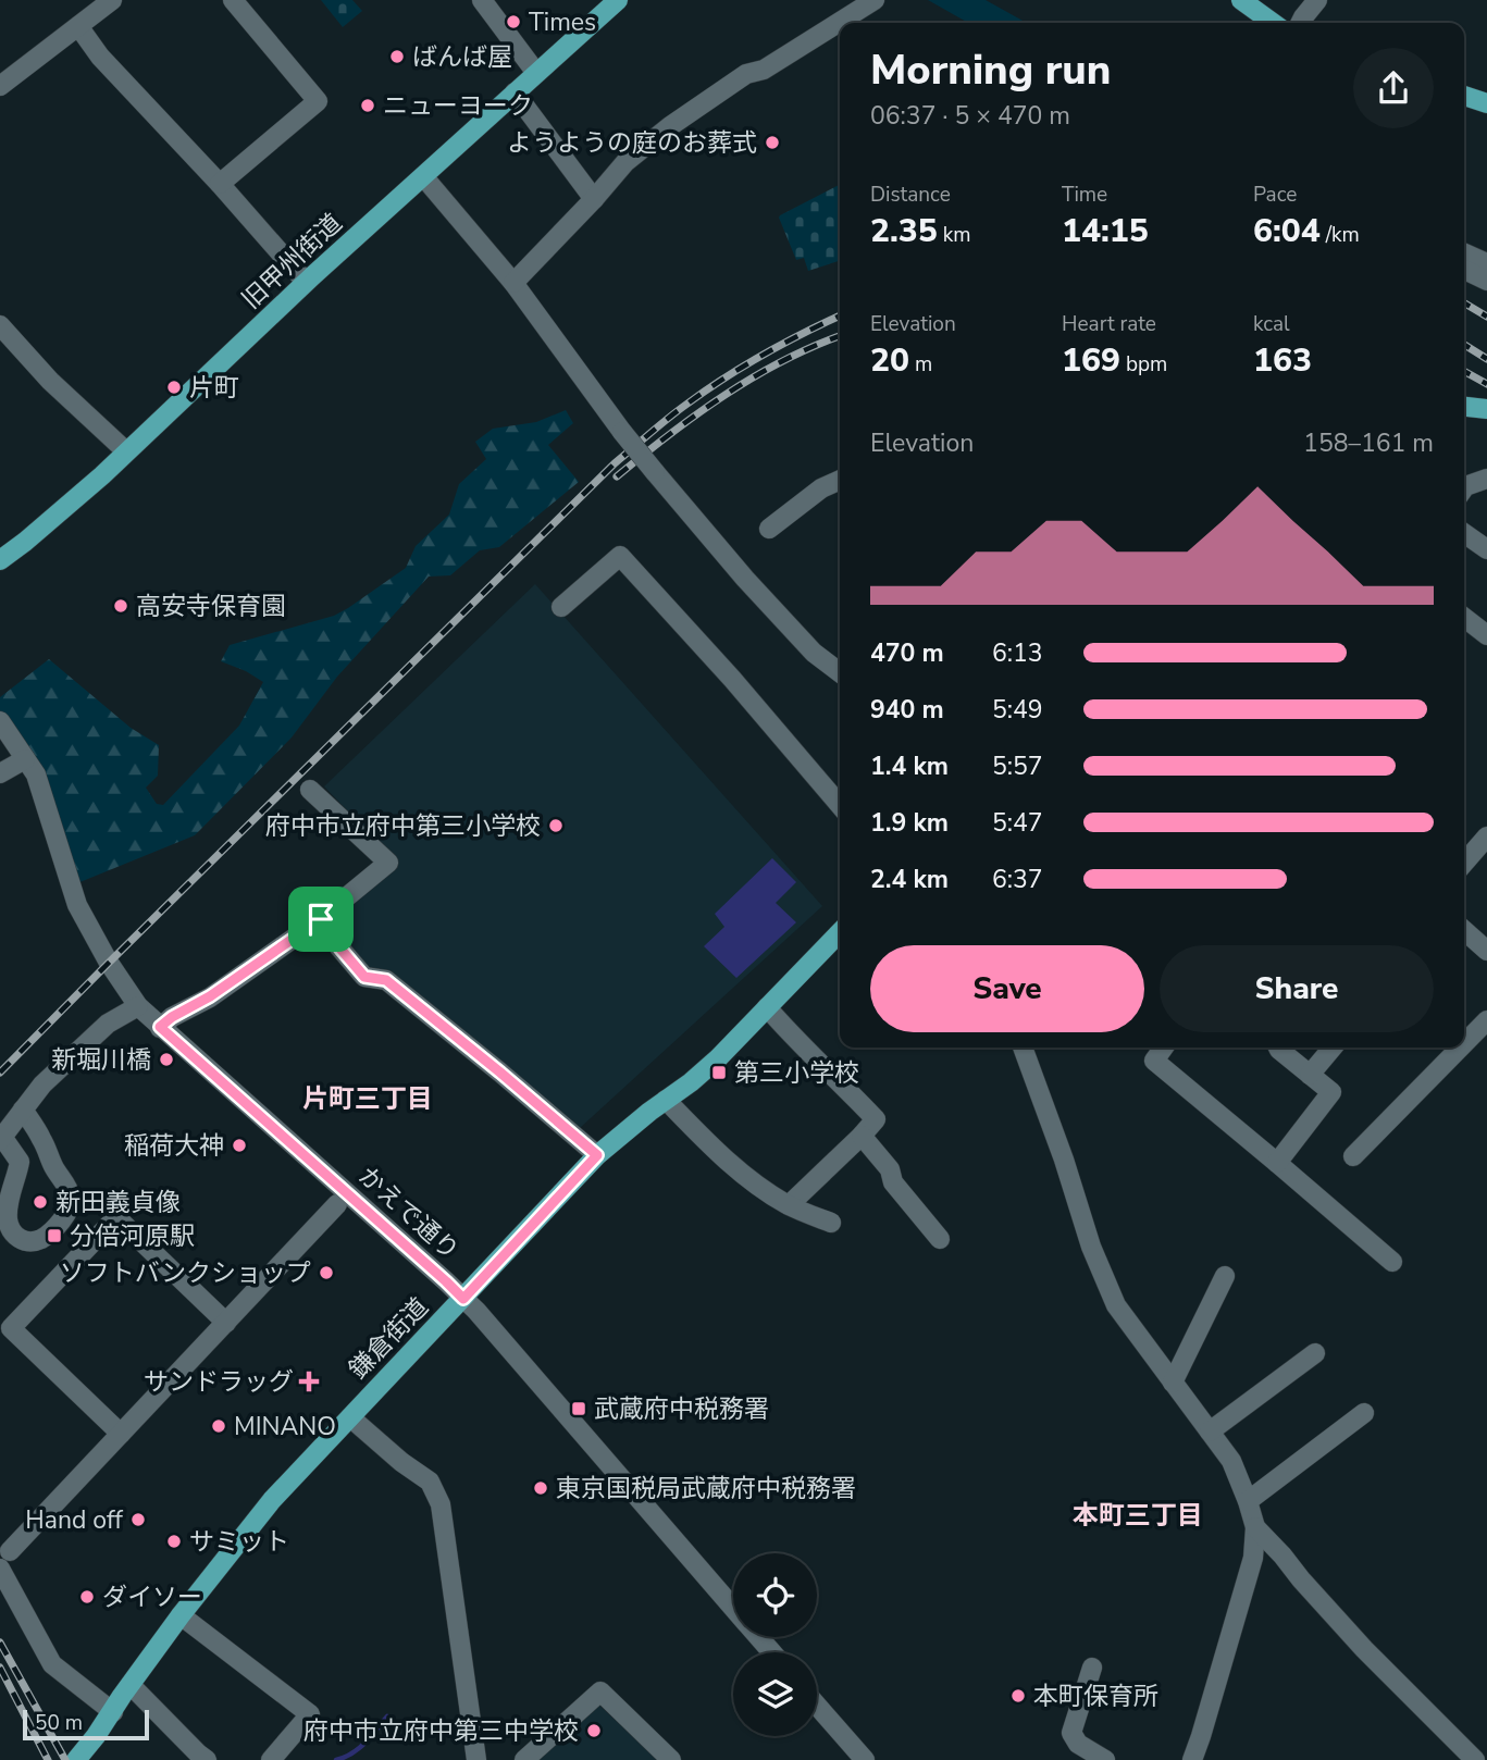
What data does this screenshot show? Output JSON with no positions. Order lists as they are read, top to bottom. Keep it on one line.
{"streets":{"main road":["旧甲州街道","鎌倉街道"],"street":["かえで通り"]},"crossings":[["かえで通り","鎌倉街道"]],"districts":["片町三丁目","本町三丁目"],"places":{"other":["Times","ばんば屋","ニューヨーク","ようようの庭のお葬式","片町","高安寺保育園","府中市立府中第三小学校","新堀川橋","稲荷大神","新田義貞像","ソフトバンクショップ","MINANO","東京国税局武蔵府中税務署","Hand off","サミット","ダイソー","本町保育所","府中市立府中第三中学校"],"transit":["第三小学校","分倍河原駅","武蔵府中税務署"],"health":["サンドラッグ"]},"scale_bar":"50 m","page":{"heading":["Morning run","06:37 · 5 × 470 m"],"stats":[["Distance","2.35 km"],["Time","14:15"],["Pace","6:04 /km"],["Elevation","20 m"],["Heart rate","169 bpm"],["kcal","163"]],"chart":["Elevation","158–161 m"],"list":[{"name":"470 m","note":"6:13"},{"name":"940 m","note":"5:49"},{"name":"1.4 km","note":"5:57"},{"name":"1.9 km","note":"5:47"},{"name":"2.4 km","note":"6:37"}],"buttons":["Save","Share"],"scale":"50 m"}}
